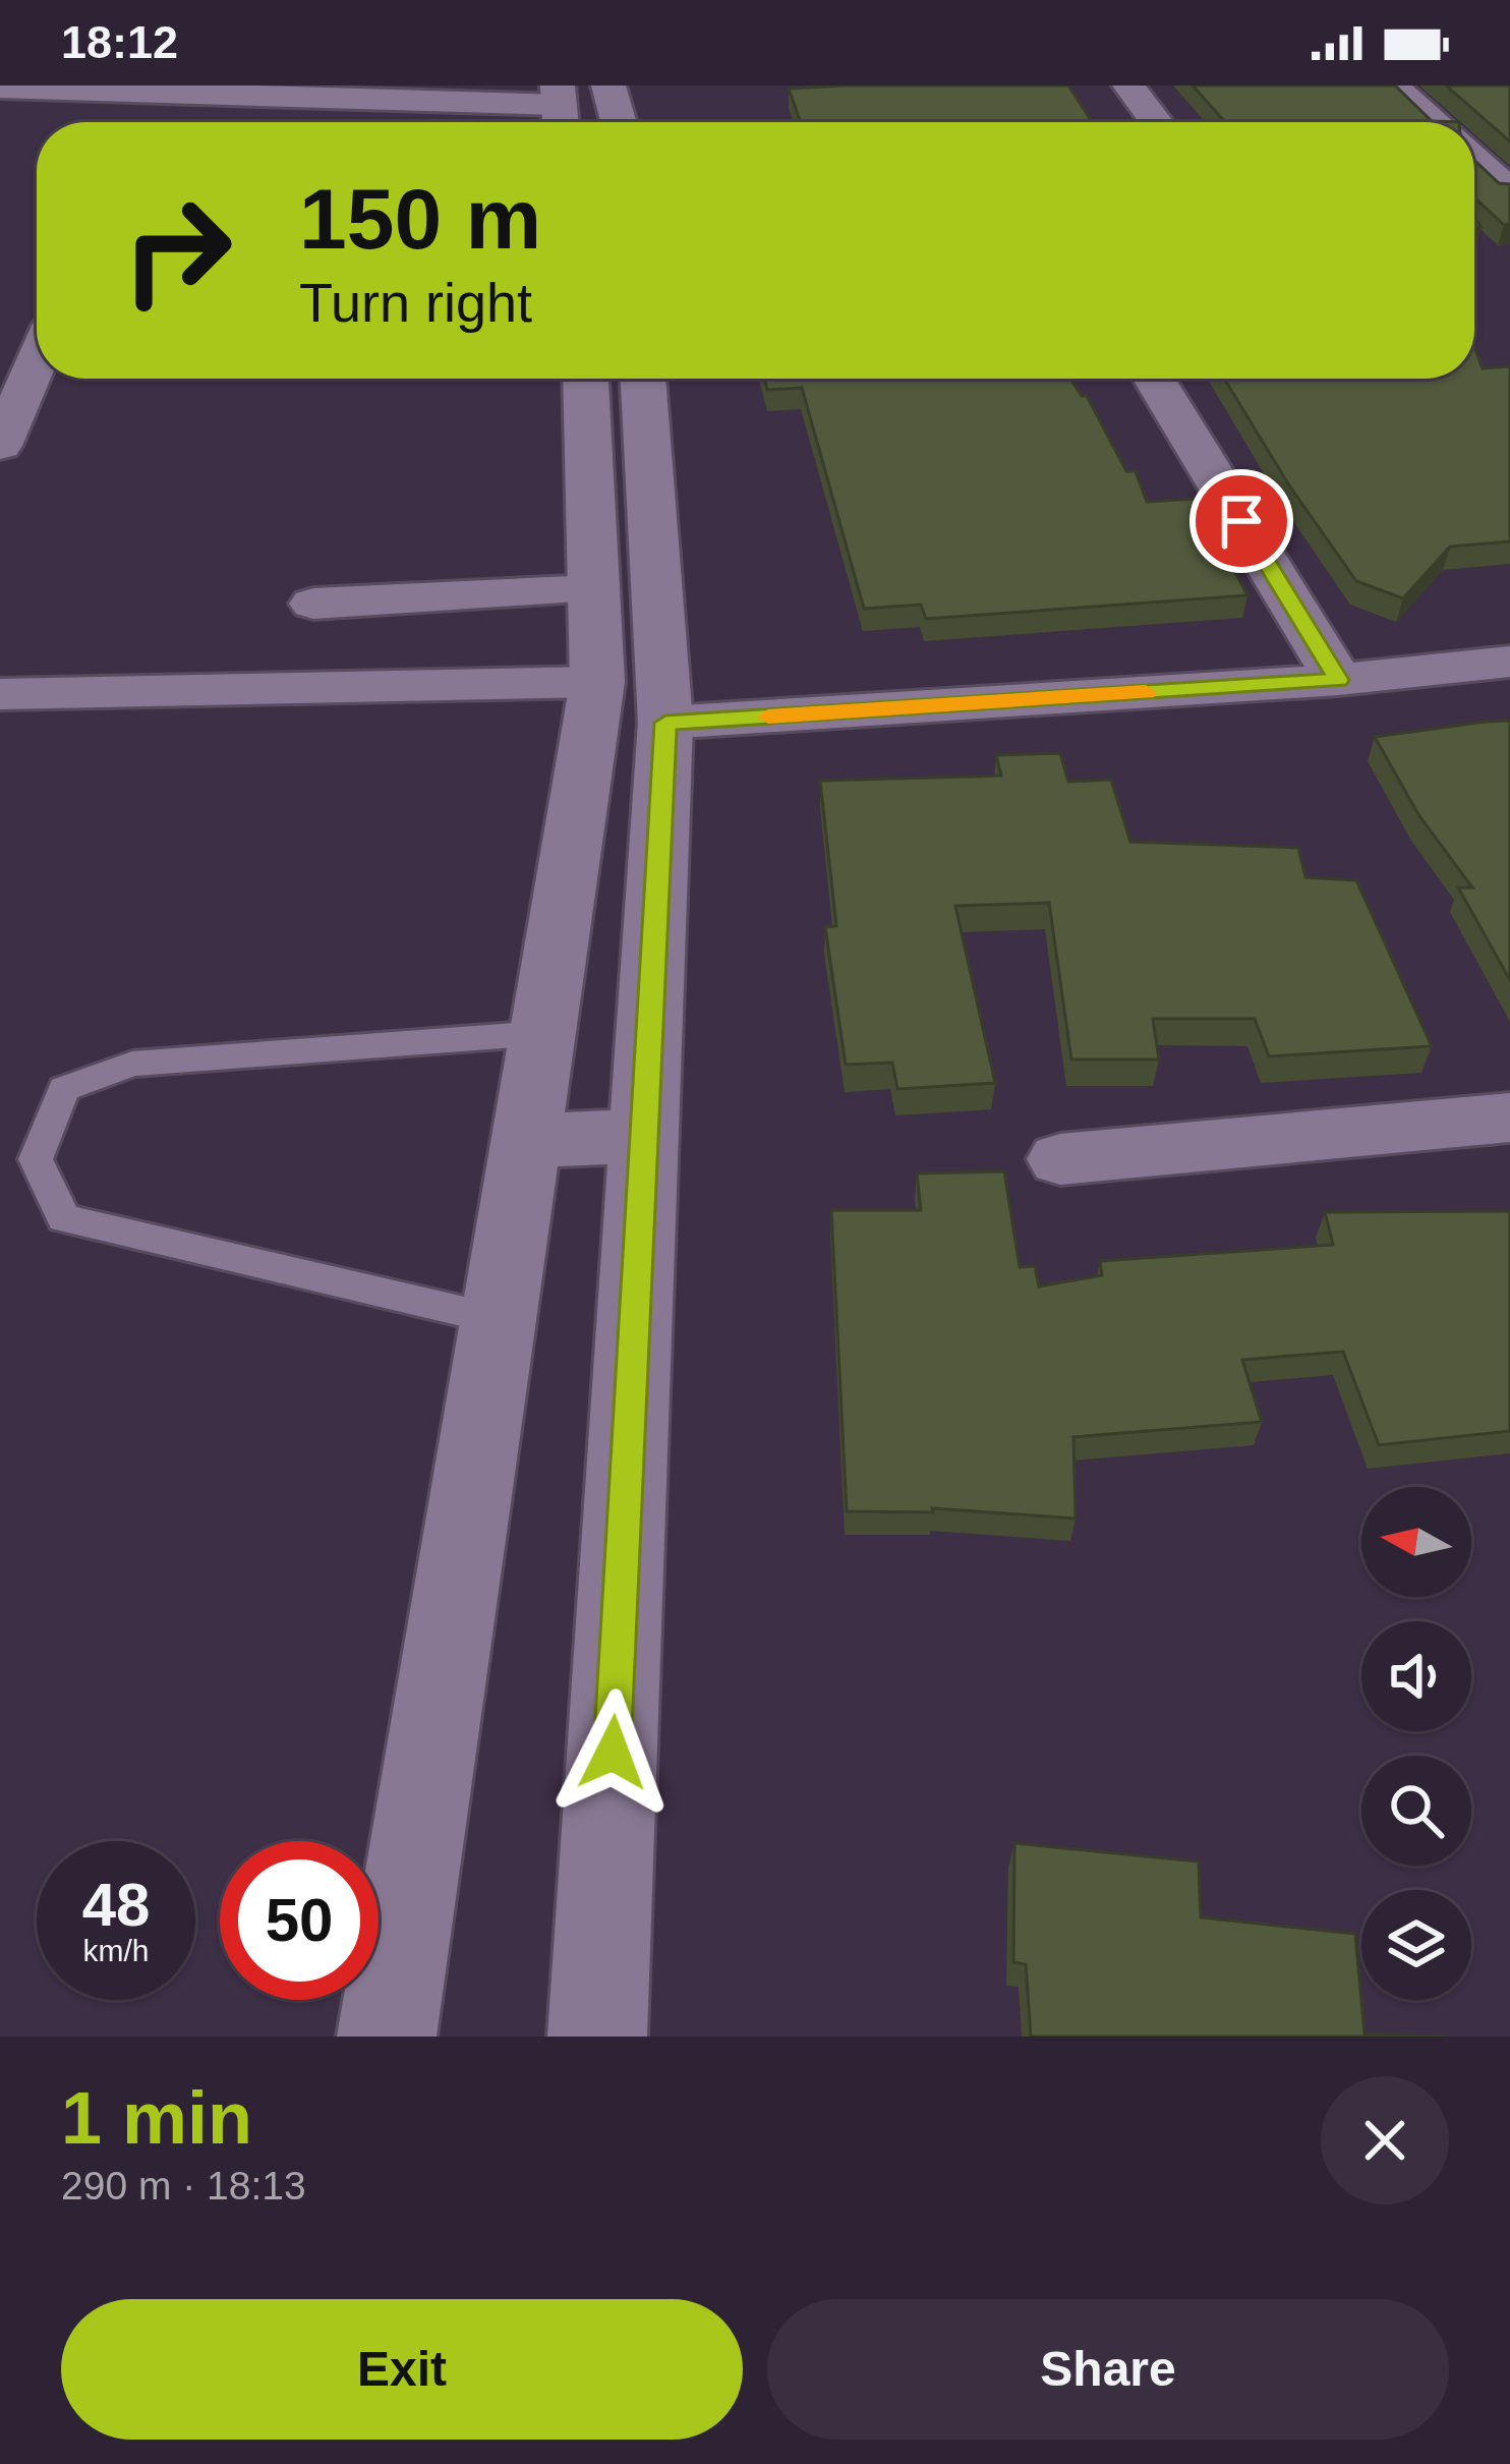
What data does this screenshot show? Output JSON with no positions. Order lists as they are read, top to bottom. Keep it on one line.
{"north":"left","page":{"status":"18:12","turn":["150 m","Turn right"],"speed":"48 km/h","limit":"50","heading":["1 min","290 m · 18:13"],"buttons":["Exit","Share"]}}
